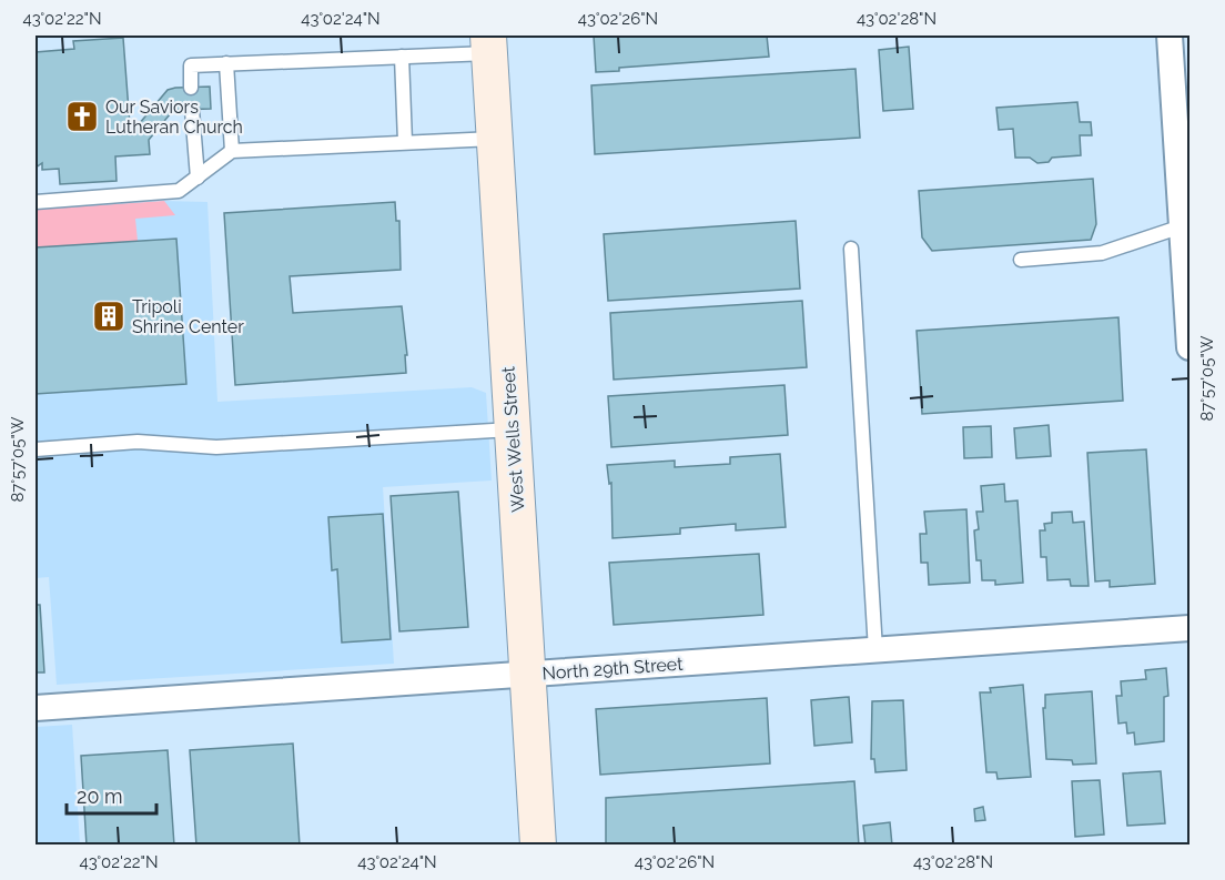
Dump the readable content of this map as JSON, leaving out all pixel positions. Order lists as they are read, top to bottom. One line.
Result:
{"streets":{"street":["West Wells Street","North 29th Street"]},"crossings":[["West Wells Street","North 29th Street"]],"places":{"church":["Our Saviors Lutheran Church"],"building":["Tripoli Shrine Center"]},"scale_bar":"20 m","coordinates":["43°02'22\"N","43°02'24\"N","43°02'26\"N","43°02'28\"N","87°57'05\"W"]}
